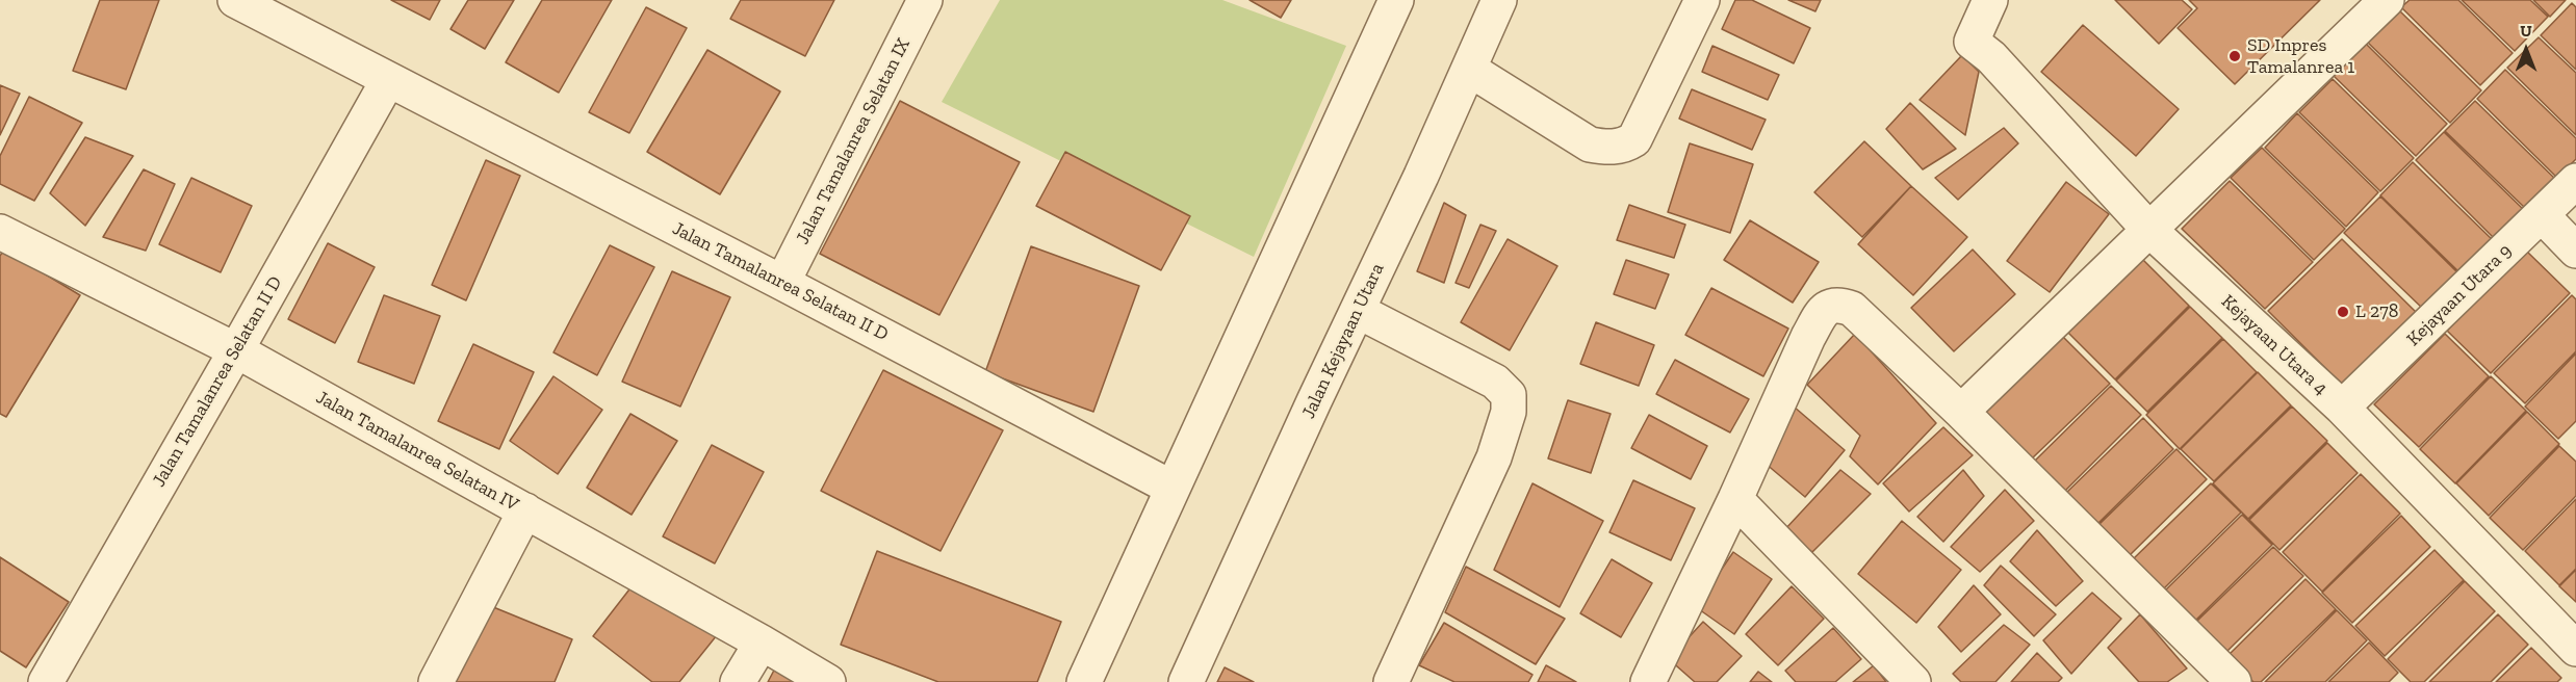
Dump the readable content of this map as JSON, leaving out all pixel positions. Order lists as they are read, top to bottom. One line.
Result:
{"streets":{"street":["Jalan Tamalanrea Selatan IX","Jalan Tamalanrea Selatan II D","Kejayaan Utara 9","Jalan Kejayaan Utara","Kejayaan Utara 4","Jalan Tamalanrea Selatan IV"]},"crossings":[["Jalan Tamalanrea Selatan IX","Jalan Tamalanrea Selatan II D"],["Jalan Tamalanrea Selatan II D","Jalan Tamalanrea Selatan IV"],["Kejayaan Utara 9","Kejayaan Utara 4"]],"places":["SD Inpres Tamalanrea 1","L 278"],"north":"top"}
